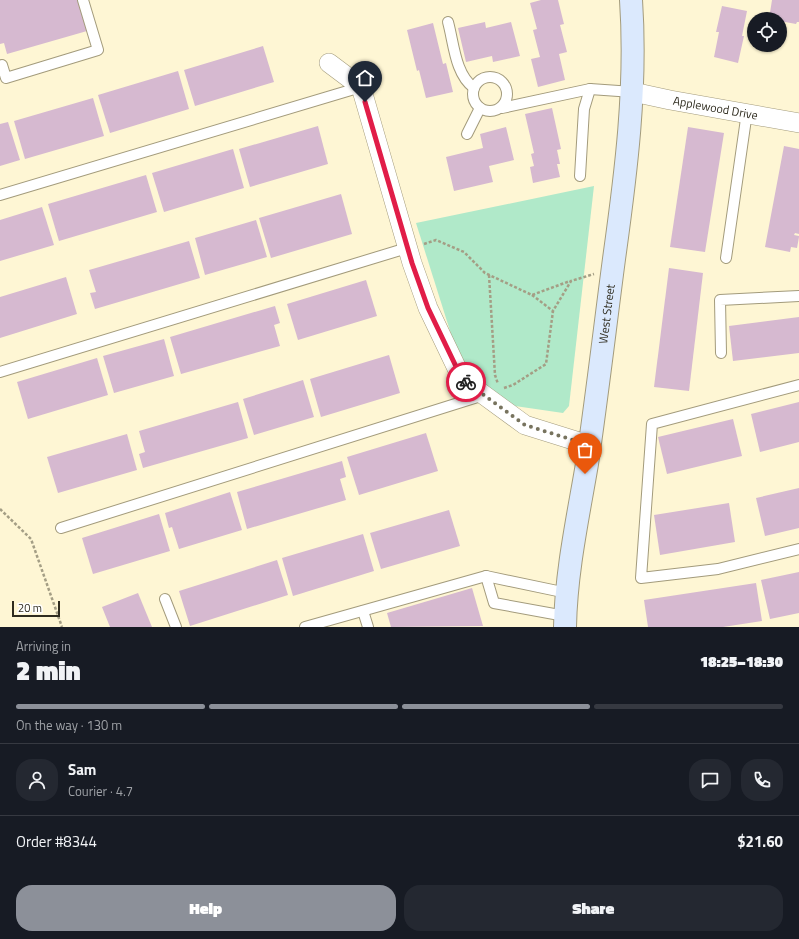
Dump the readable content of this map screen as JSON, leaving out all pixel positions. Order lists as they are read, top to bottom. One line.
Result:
{"streets":{"main road":["West Street"],"street":["Applewood Drive"]},"crossings":[["Applewood Drive","West Street"]],"scale_bar":"20 m","page":{"scale":"20 m","heading":["2 min","Arriving in","18:25–18:30"],"panel":["Sam","Courier · 4.7","Order #8344","$21.60"],"bar":"On the way · 130 m","buttons":["Help","Share"]}}
